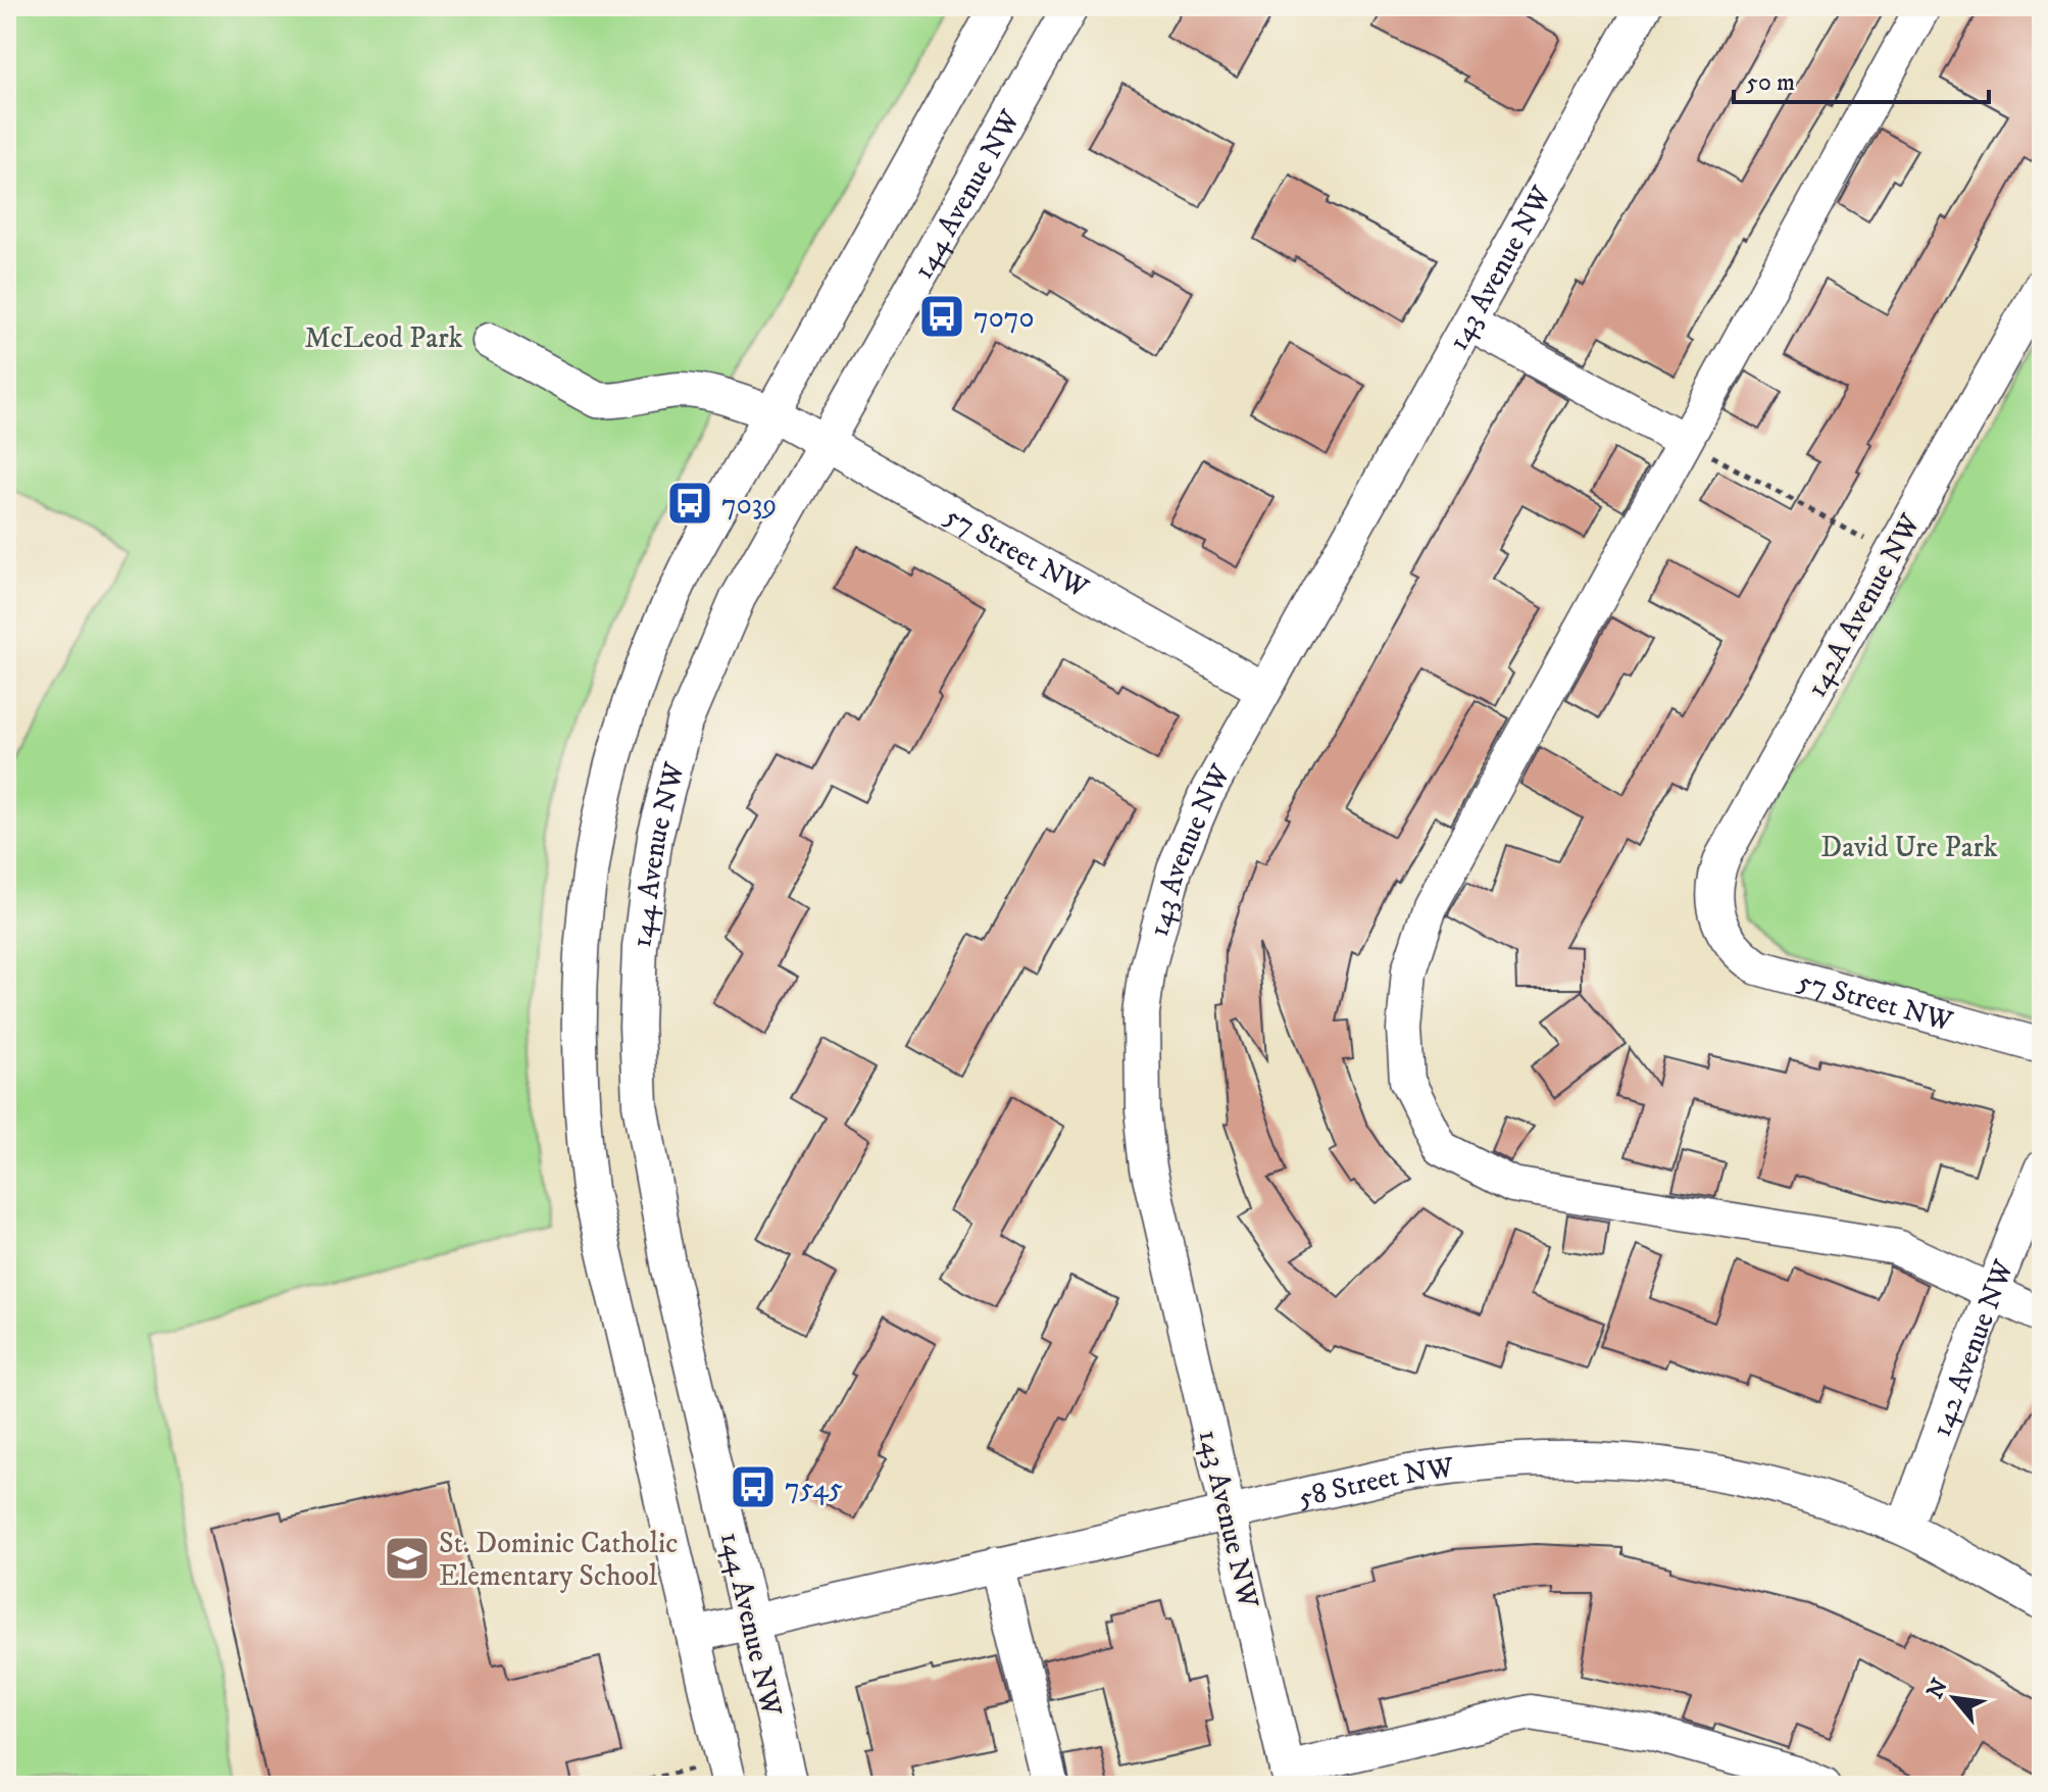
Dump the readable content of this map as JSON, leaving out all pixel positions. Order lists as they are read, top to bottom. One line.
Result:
{"streets":{"street":["144 Avenue NW","143 Avenue NW","57 Street NW","142A Avenue NW","142 Avenue NW","58 Street NW"]},"crossings":[["144 Avenue NW","57 Street NW"],["144 Avenue NW","58 Street NW"],["143 Avenue NW","57 Street NW"],["143 Avenue NW","58 Street NW"],["57 Street NW","142A Avenue NW"],["142 Avenue NW","58 Street NW"]],"parks":["McLeod Park","David Ure Park"],"places":{"bus stop":["7070","7039","7545"],"school or university":["St. Dominic Catholic Elementary School"]},"scale_bar":"50 m","north":"top left"}
